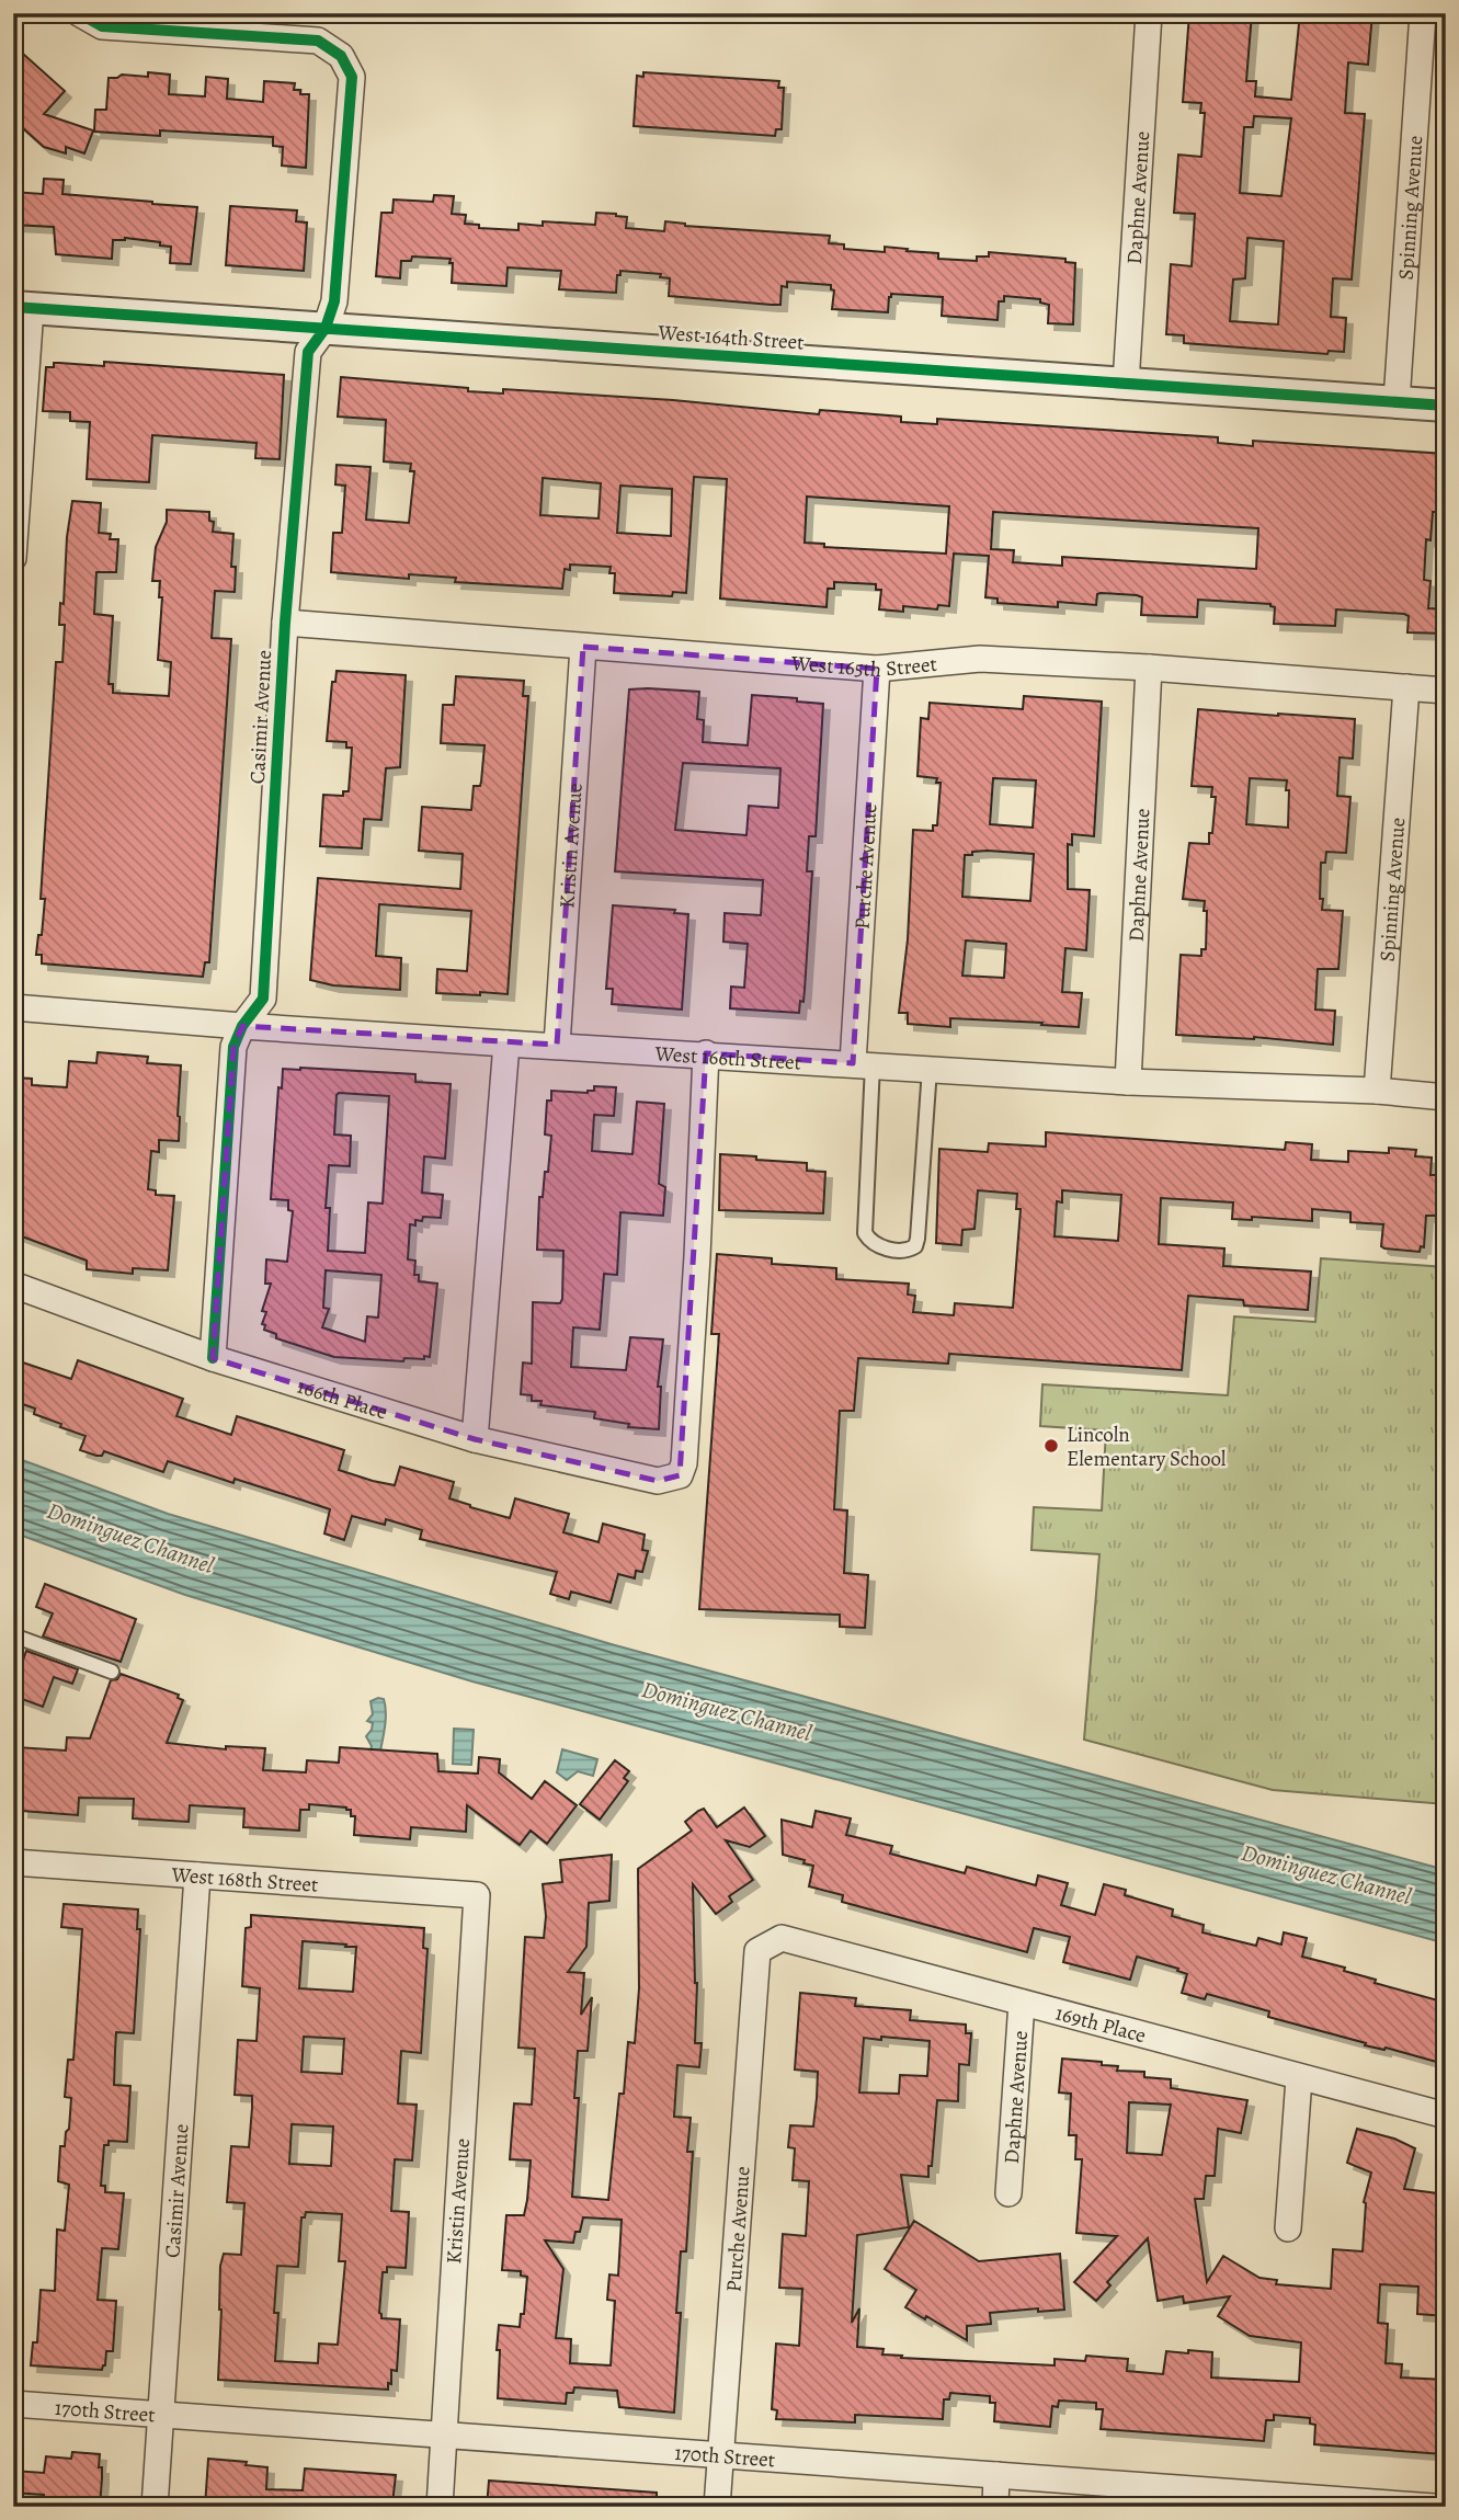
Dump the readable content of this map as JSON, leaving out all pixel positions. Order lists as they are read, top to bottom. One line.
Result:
{"streets":{"street":["Daphne Avenue","Spinning Avenue","West 164th Street","West 165th Street","Casimir Avenue","Kristin Avenue","Purche Avenue","West 166th Street","166th Place","West 168th Street","169th Place","170th Street"]},"crossings":[["Daphne Avenue","West 164th Street"],["Daphne Avenue","West 165th Street"],["Daphne Avenue","West 166th Street"],["Daphne Avenue","169th Place"],["Spinning Avenue","West 164th Street"],["Spinning Avenue","West 165th Street"],["Spinning Avenue","West 166th Street"],["West 164th Street","Casimir Avenue"],["West 165th Street","Casimir Avenue"],["West 165th Street","Kristin Avenue"],["West 165th Street","Purche Avenue"],["Casimir Avenue","West 166th Street"],["Casimir Avenue","166th Place"],["Casimir Avenue","West 168th Street"],["Casimir Avenue","170th Street"],["Kristin Avenue","West 166th Street"],["Kristin Avenue","West 168th Street"],["Kristin Avenue","170th Street"],["Purche Avenue","West 166th Street"],["Purche Avenue","169th Place"],["Purche Avenue","170th Street"],["West 166th Street","166th Place"]],"water":["Dominguez Channel"],"places":["Lincoln Elementary School"]}
